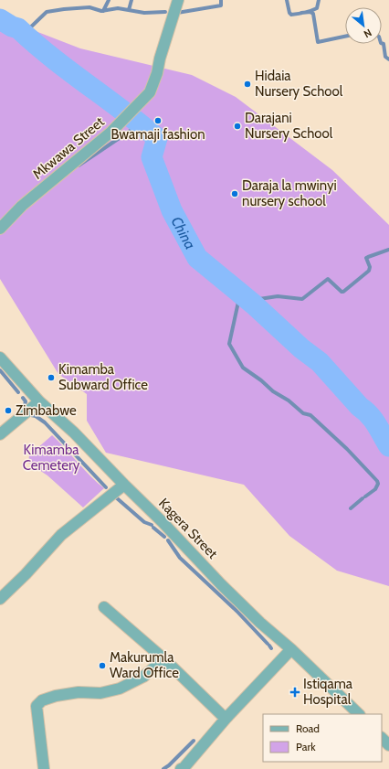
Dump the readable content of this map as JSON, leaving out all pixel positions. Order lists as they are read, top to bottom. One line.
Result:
{"streets":{"street":["Mkwawa Street","Kagera Street"]},"water":["China"],"parks":["Kimamba Cemetery"],"places":{"other":["Hidaia Nursery School","Bwamaji fashion","Darajani Nursery School","Daraja la mwinyi nursery school","Kimamba Subward Office","Zimbabwe","Makurumla Ward Office"],"health":["Istiqama Hospital"]},"legend":["Road","Park"],"north":"bottom right"}
